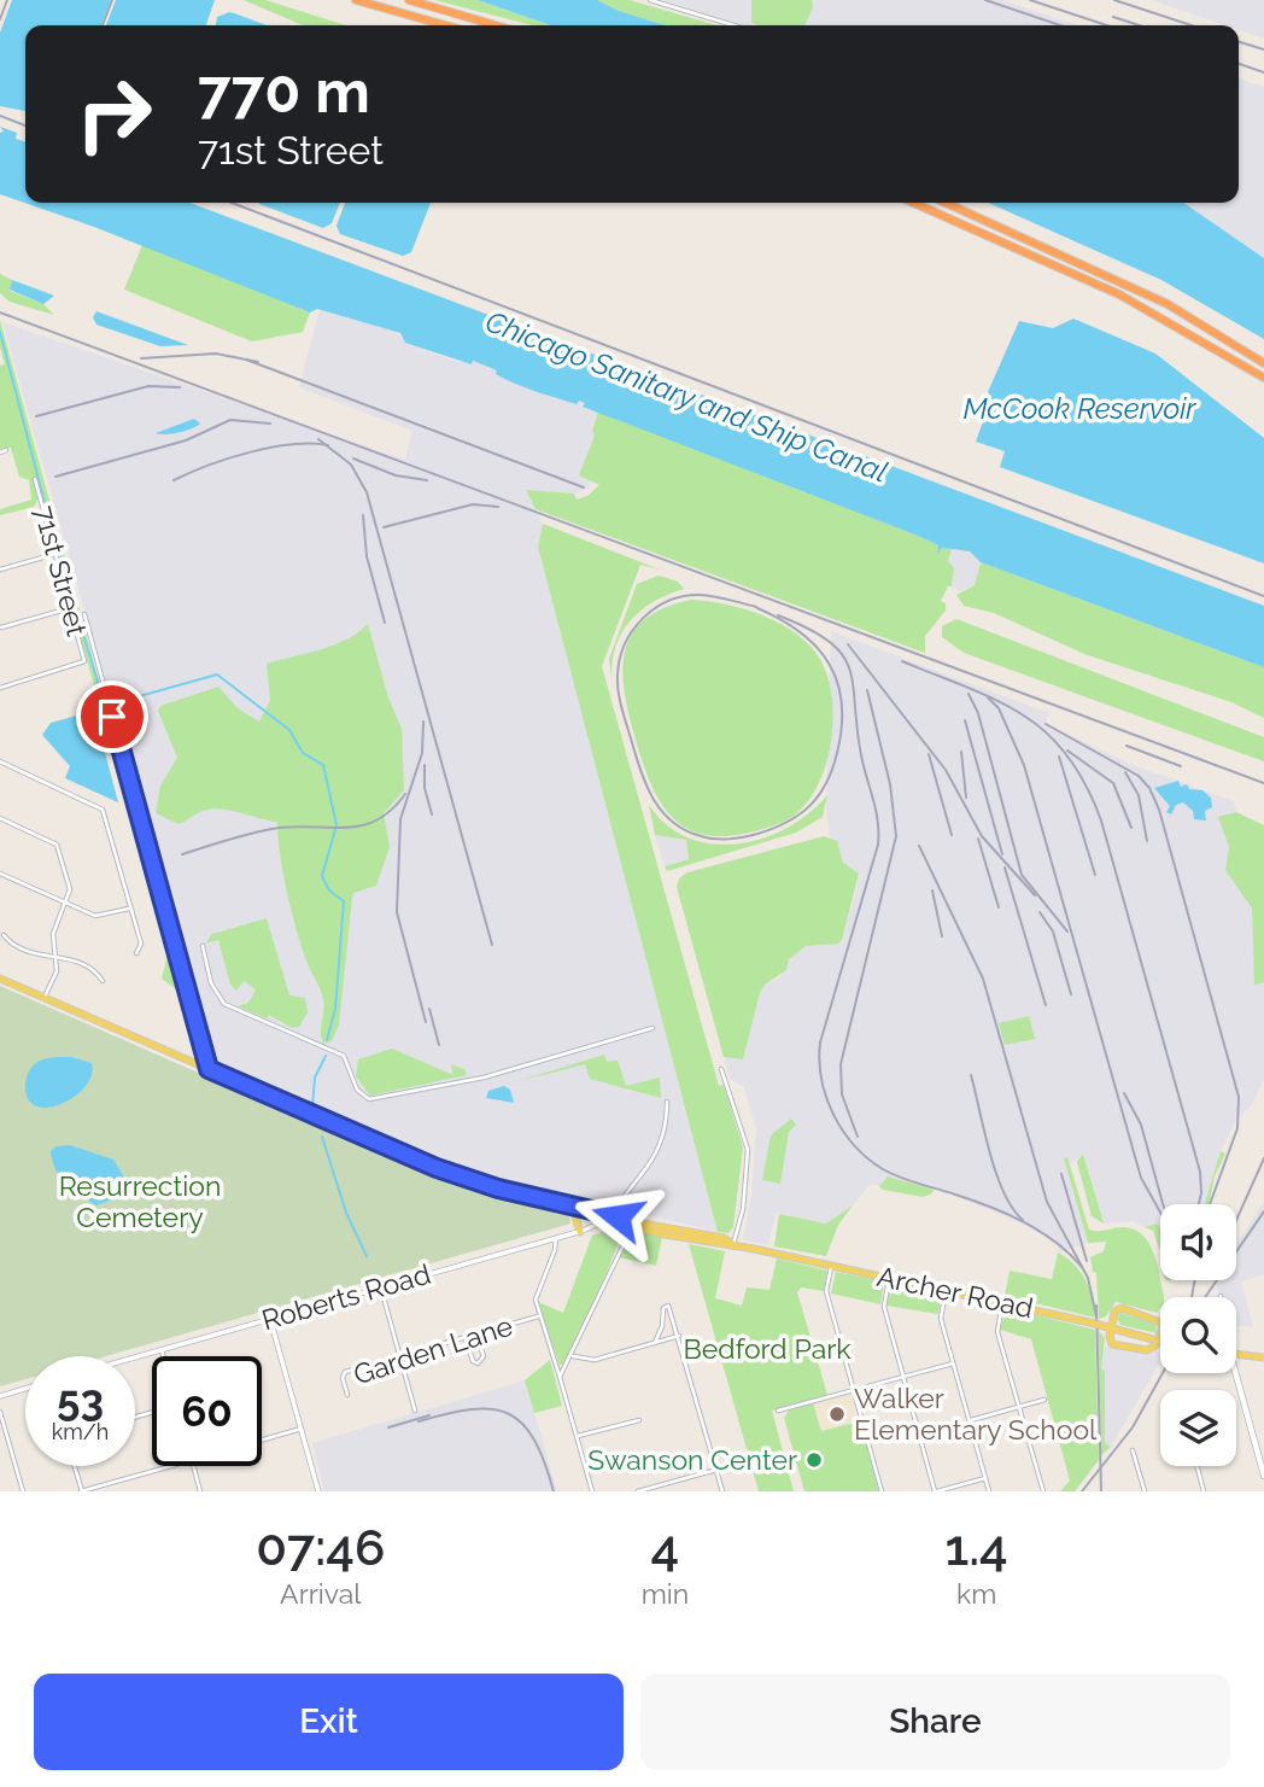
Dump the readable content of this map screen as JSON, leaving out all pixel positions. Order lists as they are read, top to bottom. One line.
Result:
{"streets":{"main road":["Archer Road"],"street":["71st Street","Roberts Road","Garden Lane"]},"crossings":[["71st Street","Archer Road"],["Archer Road","Roberts Road"],["Roberts Road","Garden Lane"]],"water":["Chicago Sanitary and Ship Canal","McCook Reservoir"],"parks":["Resurrection Cemetery","Bedford Park"],"places":["Walker Elementary School","Swanson Center"],"page":{"turn":["770 m","71st Street"],"speed":"53 km/h","limit":"60","eta":["07:46","Arrival","4","min","1.4","km"],"buttons":["Exit","Share"]}}
